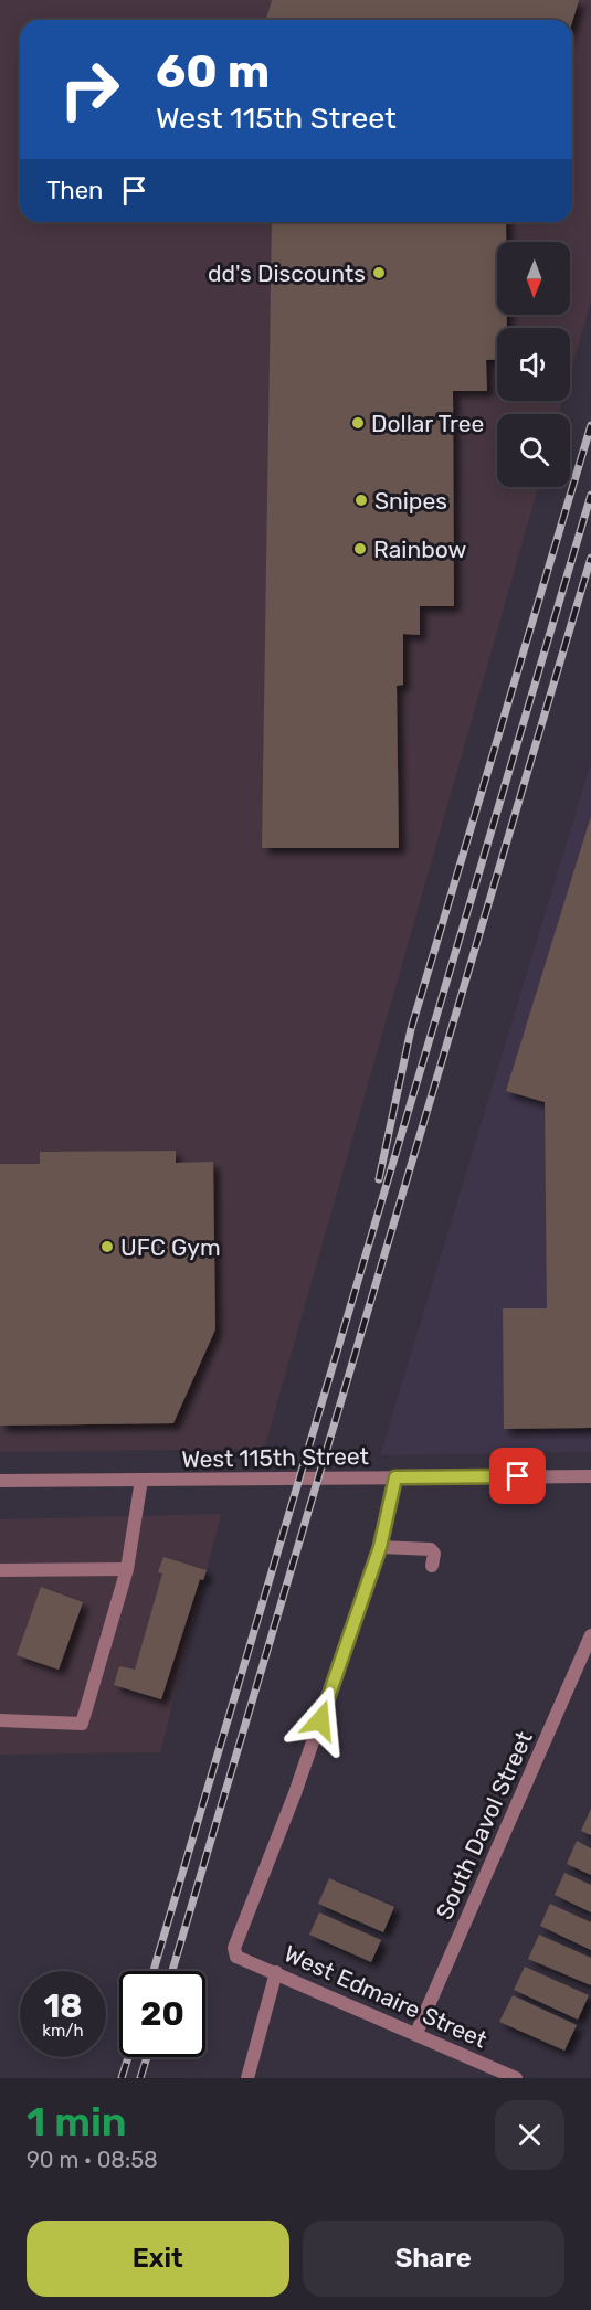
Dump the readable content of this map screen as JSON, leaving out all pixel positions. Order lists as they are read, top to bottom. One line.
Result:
{"streets":{"street":["West 115th Street","South Davol Street","West Edmaire Street"]},"crossings":[["South Davol Street","West Edmaire Street"]],"places":["dd's Discounts","Dollar Tree","Snipes","Rainbow","UFC Gym"],"north":"bottom","page":{"turn":["60 m","West 115th Street"],"then":"Then","speed":"18 km/h","limit":"20","heading":["1 min","90 m · 08:58"],"buttons":["Exit","Share"]}}
